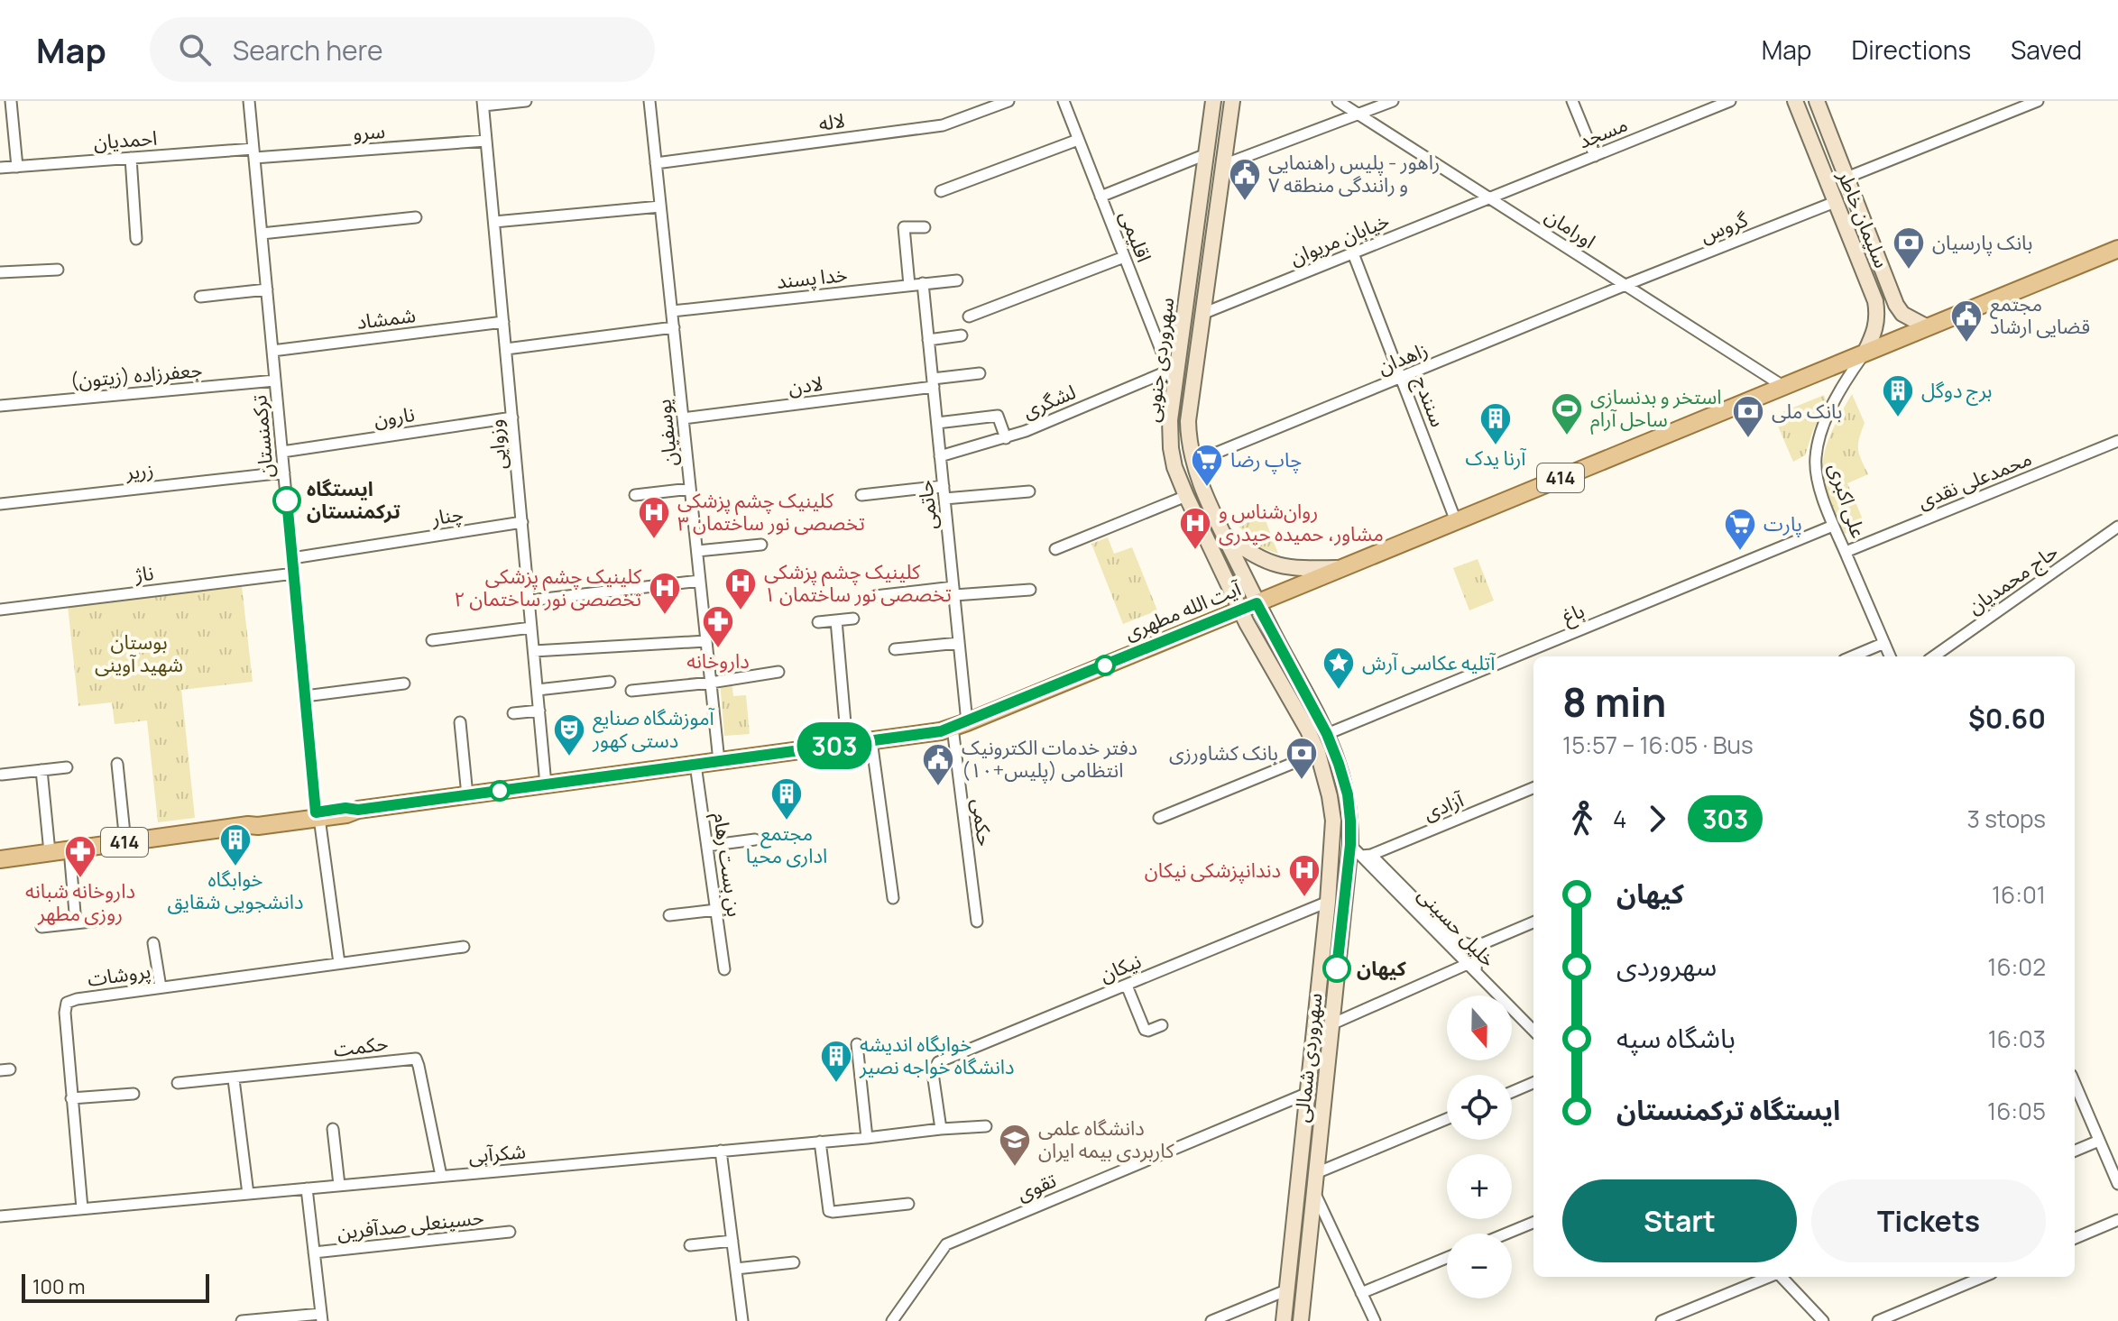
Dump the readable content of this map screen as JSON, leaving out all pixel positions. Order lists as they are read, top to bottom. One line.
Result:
{"streets":{"main road":["سلیمان خاطر","سهروردی جنوبی","414","آیت الله مطهری","سهروردی شمالی"],"street":["لاله","سرو","مسجد","احمدیان","گروس","اورامان","اقلیمی","خیابان مریوان","خدا پسند","شمشاد","زاهدان","جعفرزاده (زیتون)","لادن","لشگری","سنندج","نارون","یوسفیان","ترکمنستان","وزوایی","زریر","محمدعلی نقدی","علی‌ اکبری","حاتمی","چنار","ناژ","حاج محمدیان","باغ","آزادی","حکمی","بن بست رهام","خلیل حسینی","نیکان","پروشات","حکمت","شکرآبی","تقوی","حسینعلی صدآفرین"]},"crossings":[["لاله","یوسفیان"],["سرو","احمدیان"],["سرو","ترکمنستان"],["سرو","وزوایی"],["مسجد","اورامان"],["مسجد","خیابان مریوان"],["احمدیان","ترکمنستان"],["سلیمان خاطر","گروس"],["سلیمان خاطر","414"],["سلیمان خاطر","علی‌ اکبری"],["سلیمان خاطر","آیت الله مطهری"],["گروس","اورامان"],["گروس","زاهدان"],["اورامان","خیابان مریوان"],["اورامان","زاهدان"],["اورامان","آیت الله مطهری"],["اقلیمی","سهروردی جنوبی"],["اقلیمی","لشگری"],["خیابان مریوان","سهروردی جنوبی"],["خیابان مریوان","سنندج"],["خدا پسند","یوسفیان"],["خدا پسند","حاتمی"],["شمشاد","ترکمنستان"],["شمشاد","وزوایی"],["زاهدان","سهروردی جنوبی"],["زاهدان","سنندج"],["سهروردی جنوبی","لشگری"],["سهروردی جنوبی","آیت الله مطهری"],["سهروردی جنوبی","سهروردی شمالی"],["جعفرزاده (زیتون)","ترکمنستان"],["لادن","یوسفیان"],["لادن","حاتمی"],["لشگری","حاتمی"],["سنندج","آیت الله مطهری"],["نارون","ترکمنستان"],["نارون","وزوایی"],["یوسفیان","آیت الله مطهری"],["ترکمنستان","زریر"],["ترکمنستان","چنار"],["ترکمنستان","ناژ"],["ترکمنستان","آیت الله مطهری"],["وزوایی","چنار"],["وزوایی","آیت الله مطهری"],["414","علی‌ اکبری"],["414","آیت الله مطهری"],["محمدعلی نقدی","علی‌ اکبری"],["علی‌ اکبری","آیت الله مطهری"],["علی‌ اکبری","باغ"],["حاتمی","آیت الله مطهری"],["حاتمی","حکمی"],["آیت الله مطهری","حکمی"],["آیت الله مطهری","بن بست رهام"],["آیت الله مطهری","سهروردی شمالی"],["باغ","سهروردی شمالی"],["آزادی","خلیل حسینی"],["خلیل حسینی","سهروردی شمالی"],["نیکان","سهروردی شمالی"],["نیکان","شکرآبی"],["پروشات","شکرآبی"],["حکمت","شکرآبی"],["سهروردی شمالی","تقوی"]],"parks":["بوستان شهید آوینی"],"places":{"public building":["راهور - پلیس راهنمایی و رانندگی منطقه ۷","مجتمع قضایی ارشاد","دفتر خدمات الکترونیک انتظامی (پلیس+۱۰)"],"bank":["بانک پارسیان","بانک ملی","بانک کشاورزی"],"building":["برج دوگل","آرنا یدک","مجتمع اداری محیا","خوابگاه دانشجویی شقایق","خوابگاه اندیشه دانشگاه خواجه نصیر"],"sports":["استخر و بدنسازی ساحل آرام"],"supermarket":["چاپ رضا","پارت"],"other":["ایستگاه ترکمنستان","کیهان"],"hospital":["کلینیک چشم پزشکی تخصصی نور ساختمان ۳","روان‌شناس و مشاور، حمیده حیدری","کلینیک چشم پزشکی تخصصی نور ساختمان ۱","کلینیک چشم پزشکی تخصصی نور ساختمان ۲","دندانپزشکی نیکان"],"pharmacy":["داروخانه","داروخانه شبانه روزی مطهر"],"place":["آتلیه عکاسی آرش"],"theatre":["آموزشگاه صنایع دستی کهور"],"school or university":["دانشگاه علمی کاربردی بیمه ایران"]},"lines":["bus line 303"],"scale_bar":"100 m","north":"bottom","page":{"header":"Map","search":"Search here","nav":["Map","Directions","Saved"],"on_map":"303","heading":["8 min","15:57 – 16:05 · Bus","$0.60"],"legs":["4","303","3 stops"],"list":[{"name":"کیهان","value":"16:01"},{"name":"سهروردی","value":"16:02"},{"name":"باشگاه سپه","value":"16:03"},{"name":"ایستگاه ترکمنستان","value":"16:05"}],"map_buttons":["+","−"],"buttons":["Start","Tickets"],"scale":"100 m"}}
